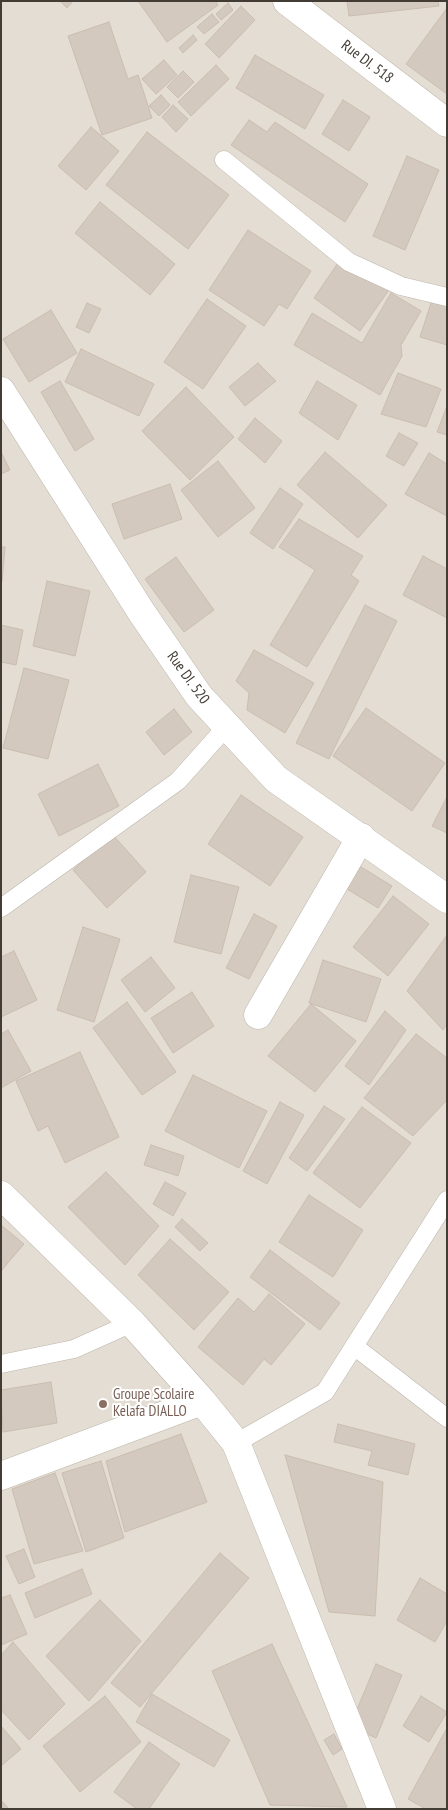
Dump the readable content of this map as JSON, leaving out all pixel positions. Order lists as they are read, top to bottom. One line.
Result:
{"streets":{"street":["Rue DI. 518","Rue DI. 520"]},"places":["Groupe Scolaire Kelafa DIALLO"]}
